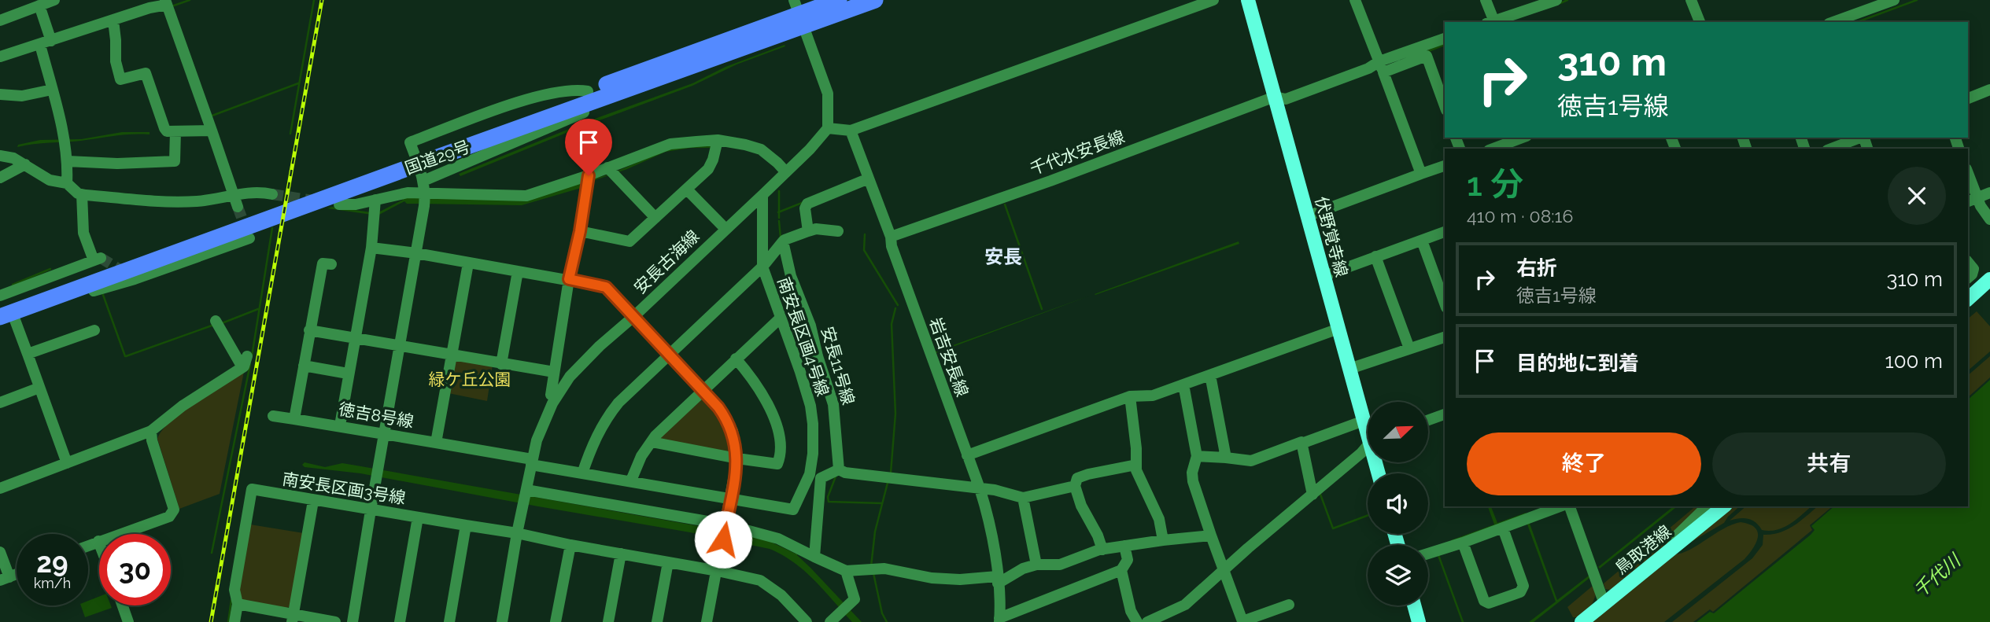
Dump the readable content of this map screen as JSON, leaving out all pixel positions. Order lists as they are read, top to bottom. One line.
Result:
{"streets":{"highway":["国道29号"],"main road":["伏野覚寺線","鳥取港線"],"street":["千代水安長線","安長古海線","南安長区画4号線","岩吉安長線","安長11号線","徳吉8号線","南安長区画3号線"]},"crossings":[["千代水安長線","伏野覚寺線"],["千代水安長線","岩吉安長線"],["安長古海線","徳吉8号線"],["安長古海線","南安長区画3号線"],["南安長区画4号線","徳吉8号線"]],"districts":["安長"],"water":["千代川"],"parks":["緑ケ丘公園"],"north":"top right","page":{"turn":["310 m","徳吉1号線"],"heading":["1 分","410 m · 08:16"],"list":[{"name":"右折","note":"徳吉1号線","value":"310 m"},{"name":"目的地に到着","value":"100 m"}],"buttons":["終了","共有"],"speed":"29 km/h","limit":"30"}}
